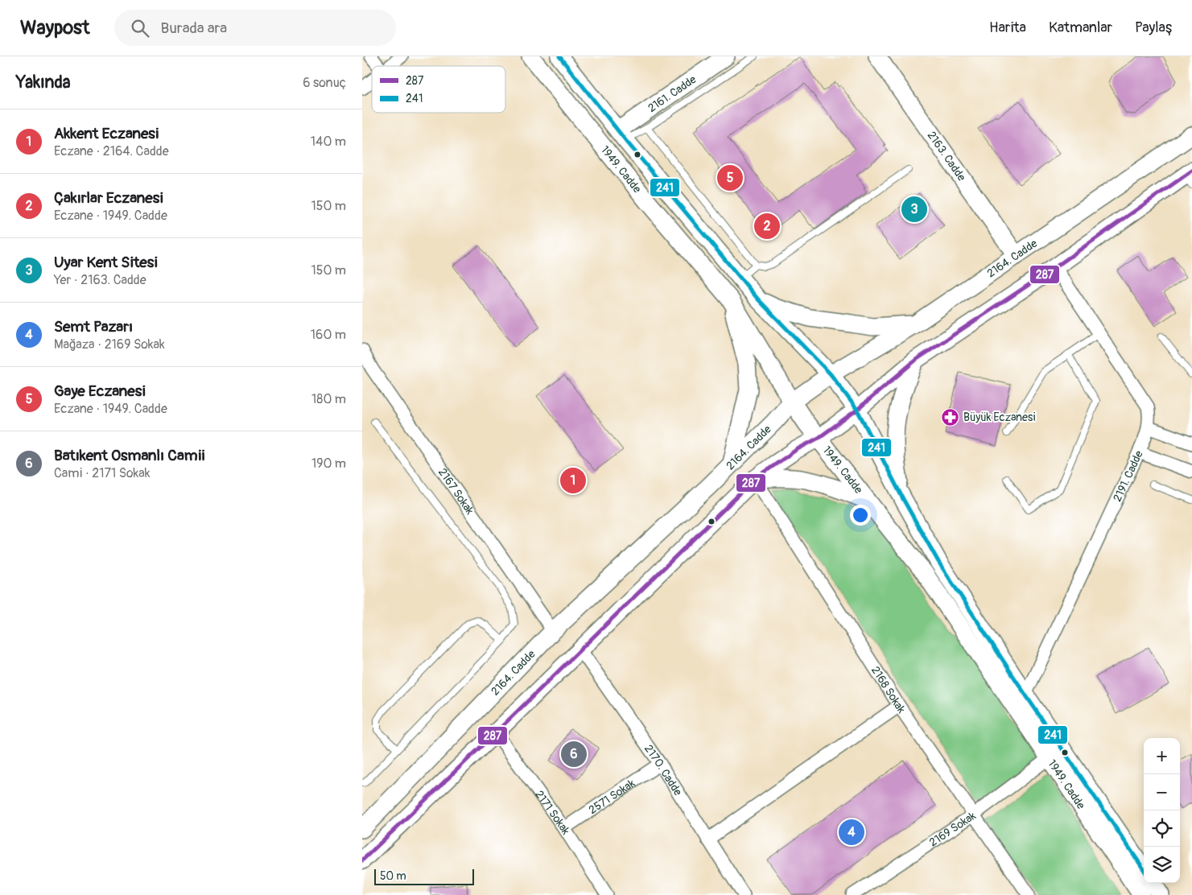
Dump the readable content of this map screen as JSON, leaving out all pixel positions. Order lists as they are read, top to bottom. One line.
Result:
{"streets":{"street":["2161. Cadde","2163. Cadde","1949. Cadde","2164. Cadde","2191. Cadde","2167 Sokak","2168 Sokak","2170. Cadde","2571 Sokak","2171 Sokak","2169 Sokak"]},"crossings":[["2161. Cadde","1949. Cadde"],["2163. Cadde","2164. Cadde"],["1949. Cadde","2164. Cadde"],["1949. Cadde","2191. Cadde"],["1949. Cadde","2169 Sokak"],["2164. Cadde","2167 Sokak"],["2168 Sokak","2169 Sokak"],["2170. Cadde","2571 Sokak"],["2571 Sokak","2171 Sokak"]],"places":{"pharmacy":["Büyük Eczanesi"]},"lines":["transit line 241","transit line 287"],"legend":["287","241"],"scale_bar":"50 m","page":{"header":"Waypost","search":"Burada ara","nav":["Harita","Katmanlar","Paylaş"],"heading":["Yakında","6 sonuç"],"list":[{"mark":"1","name":"Akkent Eczanesi","note":"Eczane · 2164. Cadde","value":"140 m"},{"mark":"2","name":"Çakırlar Eczanesi","note":"Eczane · 1949. Cadde","value":"150 m"},{"mark":"3","name":"Uyar Kent Sitesi","note":"Yer · 2163. Cadde","value":"150 m"},{"mark":"4","name":"Semt Pazarı","note":"Mağaza · 2169 Sokak","value":"160 m"},{"mark":"5","name":"Gaye Eczanesi","note":"Eczane · 1949. Cadde","value":"180 m"},{"mark":"6","name":"Batıkent Osmanlı Camii","note":"Cami · 2171 Sokak","value":"190 m"}],"pins":["5","3","2","1","6","4"],"map_buttons":["+","−"],"scale":"50 m"}}
